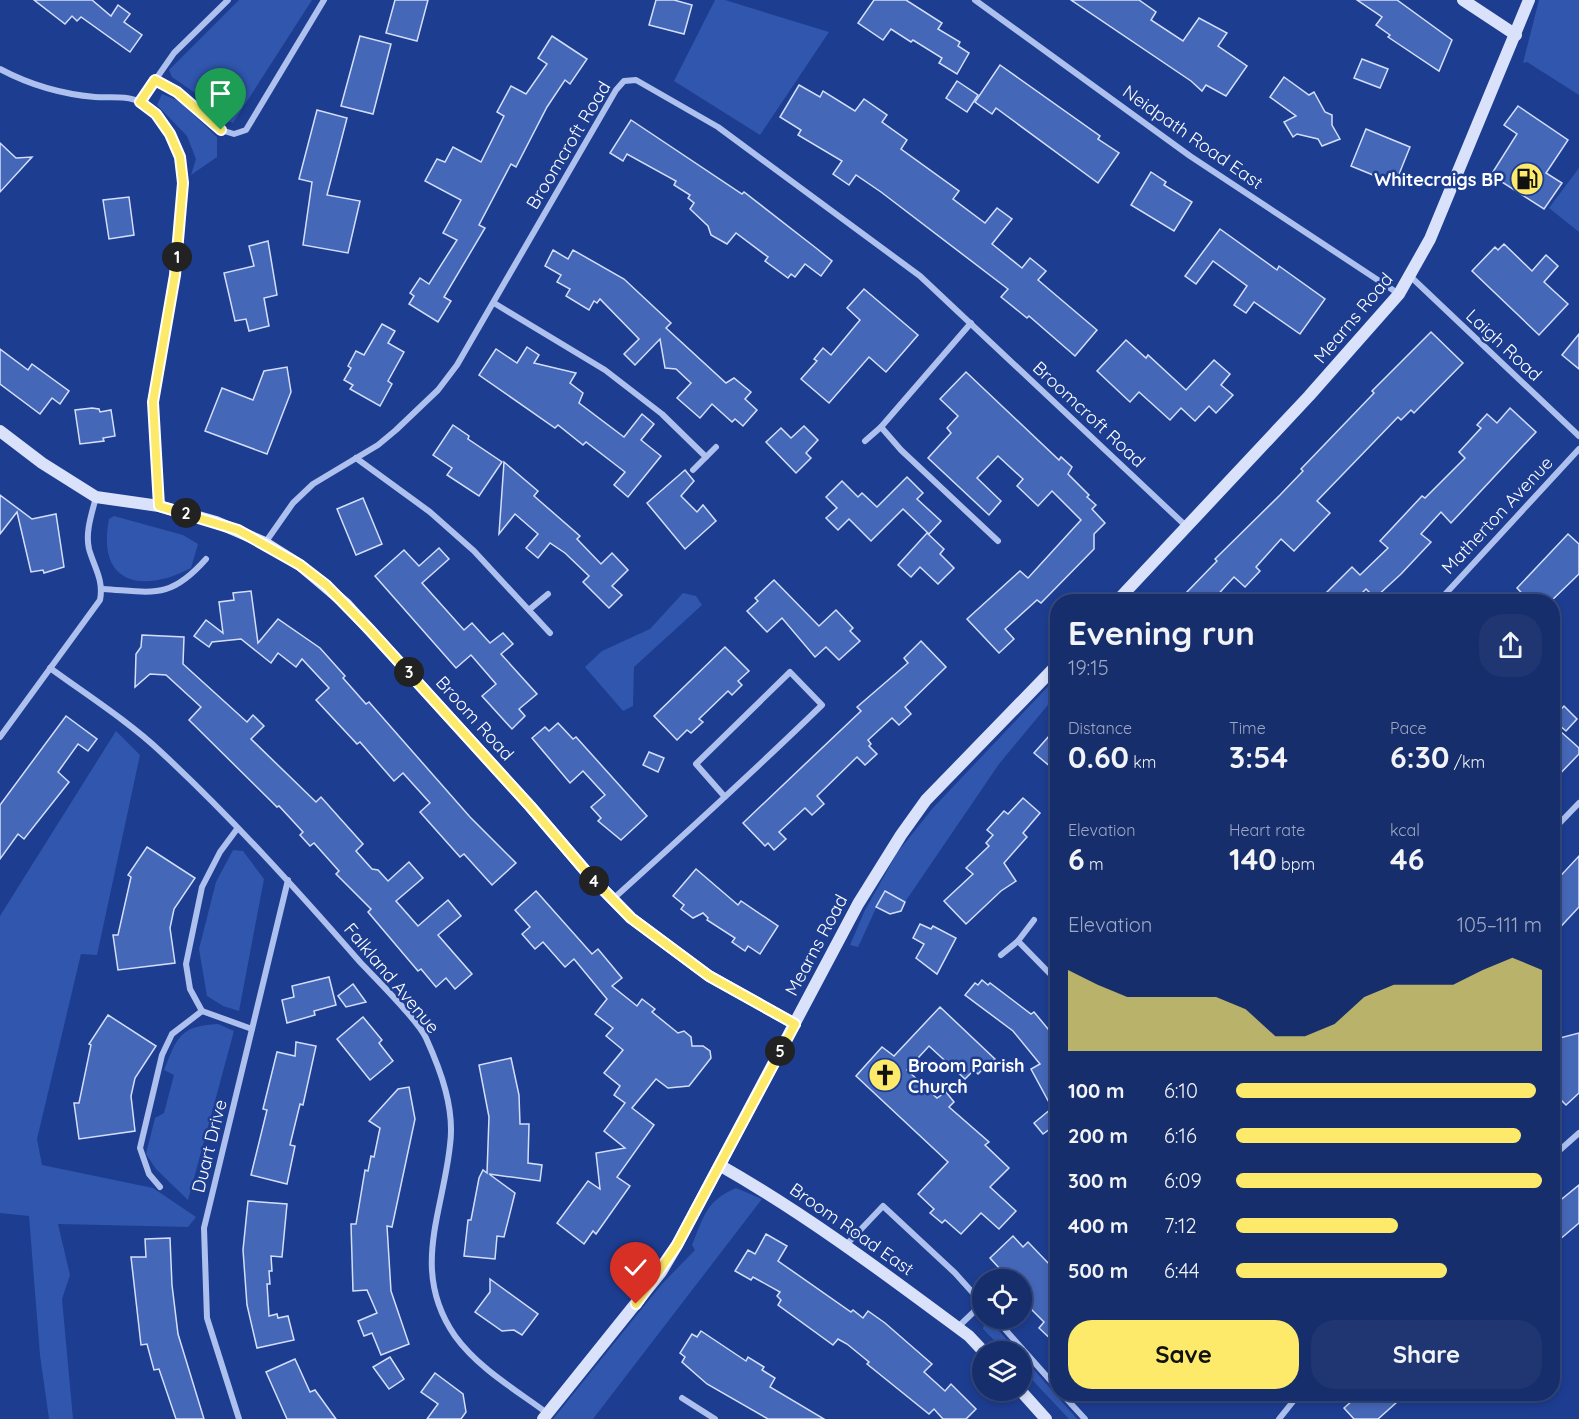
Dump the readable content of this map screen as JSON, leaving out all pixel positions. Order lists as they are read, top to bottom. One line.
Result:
{"streets":{"street":["Neidpath Road East","Broomcroft Road","Mearns Road","Laigh Road","Matherton Avenue","Broom Road","Falkland Avenue","Duart Drive","Broom Road East"]},"crossings":[["Neidpath Road East","Mearns Road"],["Broomcroft Road","Mearns Road"],["Broomcroft Road","Broom Road"],["Mearns Road","Laigh Road"],["Mearns Road","Broom Road"],["Mearns Road","Falkland Avenue"],["Mearns Road","Broom Road East"],["Falkland Avenue","Duart Drive"]],"places":{"fuel station":["Whitecraigs BP"],"church":["Broom Parish Church"]},"page":{"pins":["1","2","3","4","5"],"heading":["Evening run","19:15"],"stats":[["Distance","0.60 km"],["Time","3:54"],["Pace","6:30 /km"],["Elevation","6 m"],["Heart rate","140 bpm"],["kcal","46"]],"chart":["Elevation","105–111 m"],"list":[{"name":"100 m","note":"6:10"},{"name":"200 m","note":"6:16"},{"name":"300 m","note":"6:09"},{"name":"400 m","note":"7:12"},{"name":"500 m","note":"6:44"}],"buttons":["Save","Share"]}}
